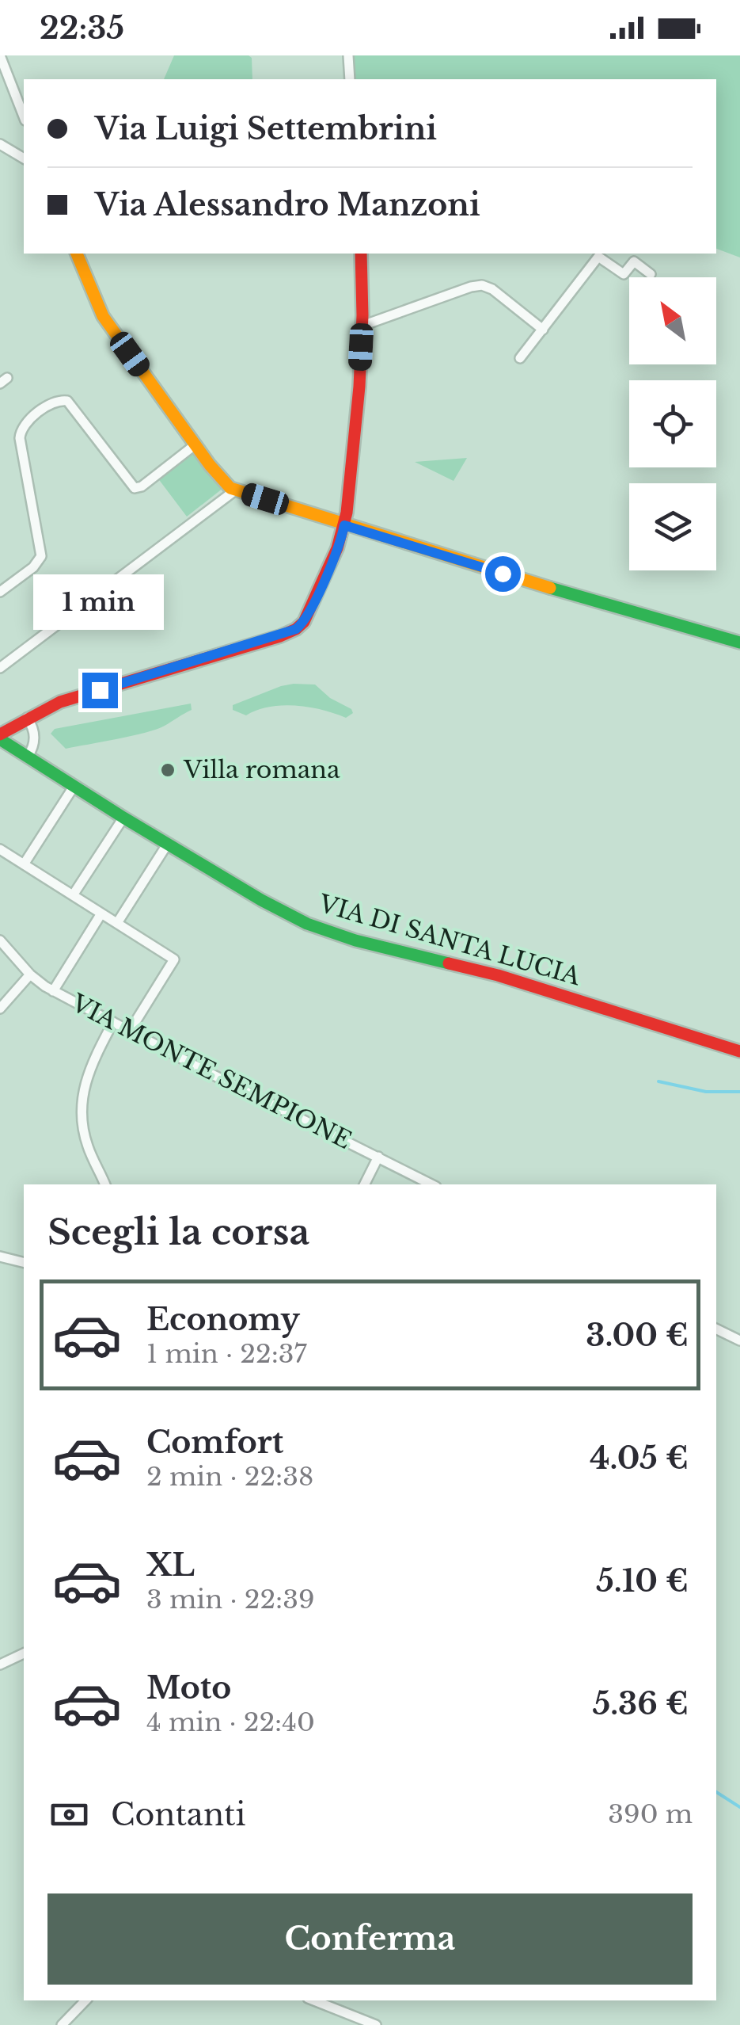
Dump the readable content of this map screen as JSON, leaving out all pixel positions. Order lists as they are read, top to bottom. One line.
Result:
{"streets":{"street":["VIA DI SANTA LUCIA","VIA MONTE SEMPIONE"]},"places":["Villa romana"],"north":"top left","page":{"status":"22:35","banner":["Via Luigi Settembrini","Via Alessandro Manzoni"],"bubble":"1 min","heading":"Scegli la corsa","list":[{"name":"Economy","note":"1 min · 22:37","value":"3.00 €"},{"name":"Comfort","note":"2 min · 22:38","value":"4.05 €"},{"name":"XL","note":"3 min · 22:39","value":"5.10 €"},{"name":"Moto","note":"4 min · 22:40","value":"5.36 €"}],"pay":["Contanti","390 m"],"buttons":"Conferma"}}
